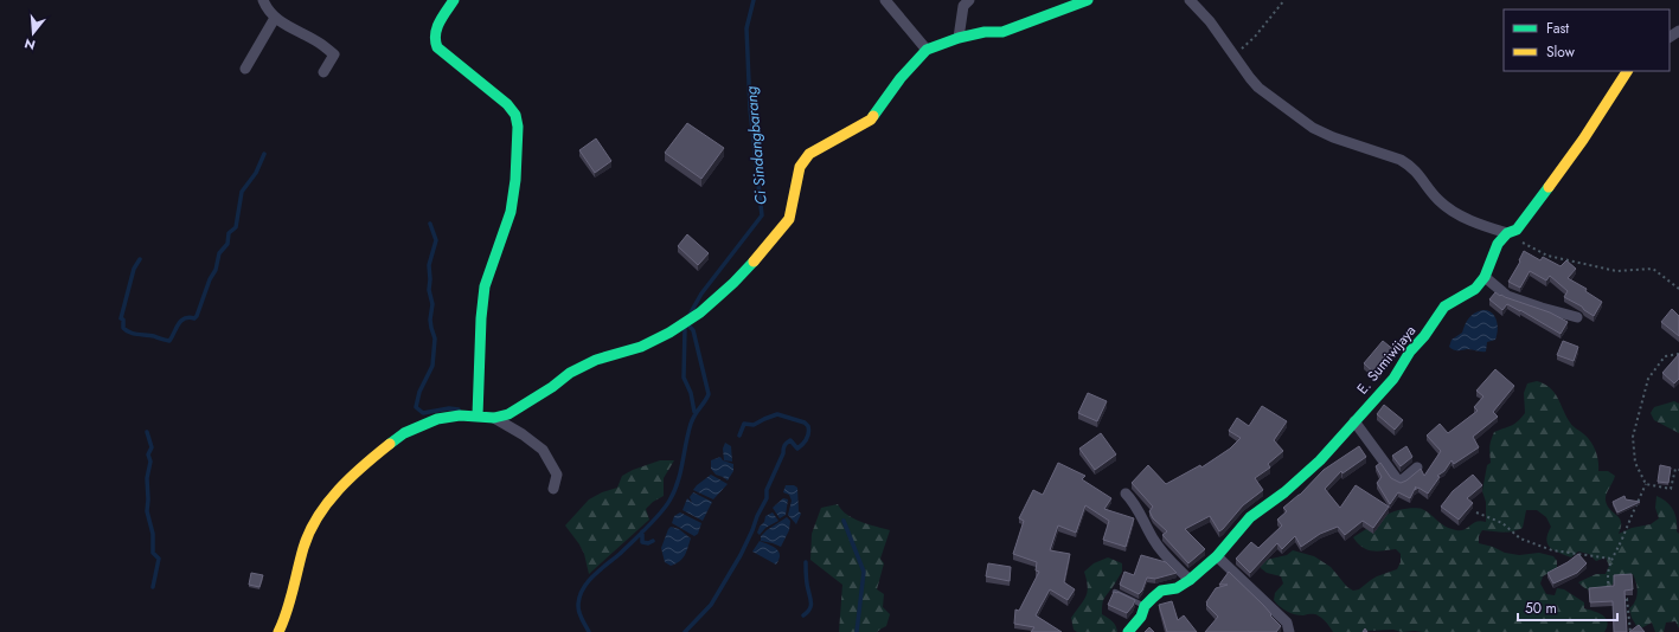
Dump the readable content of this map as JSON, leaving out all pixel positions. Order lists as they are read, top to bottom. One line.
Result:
{"streets":{"street":["E. Sumiwijaya"]},"water":["Ci Sindangbarang"],"legend":["Fast","Slow"],"scale_bar":"50 m","north":"bottom"}
